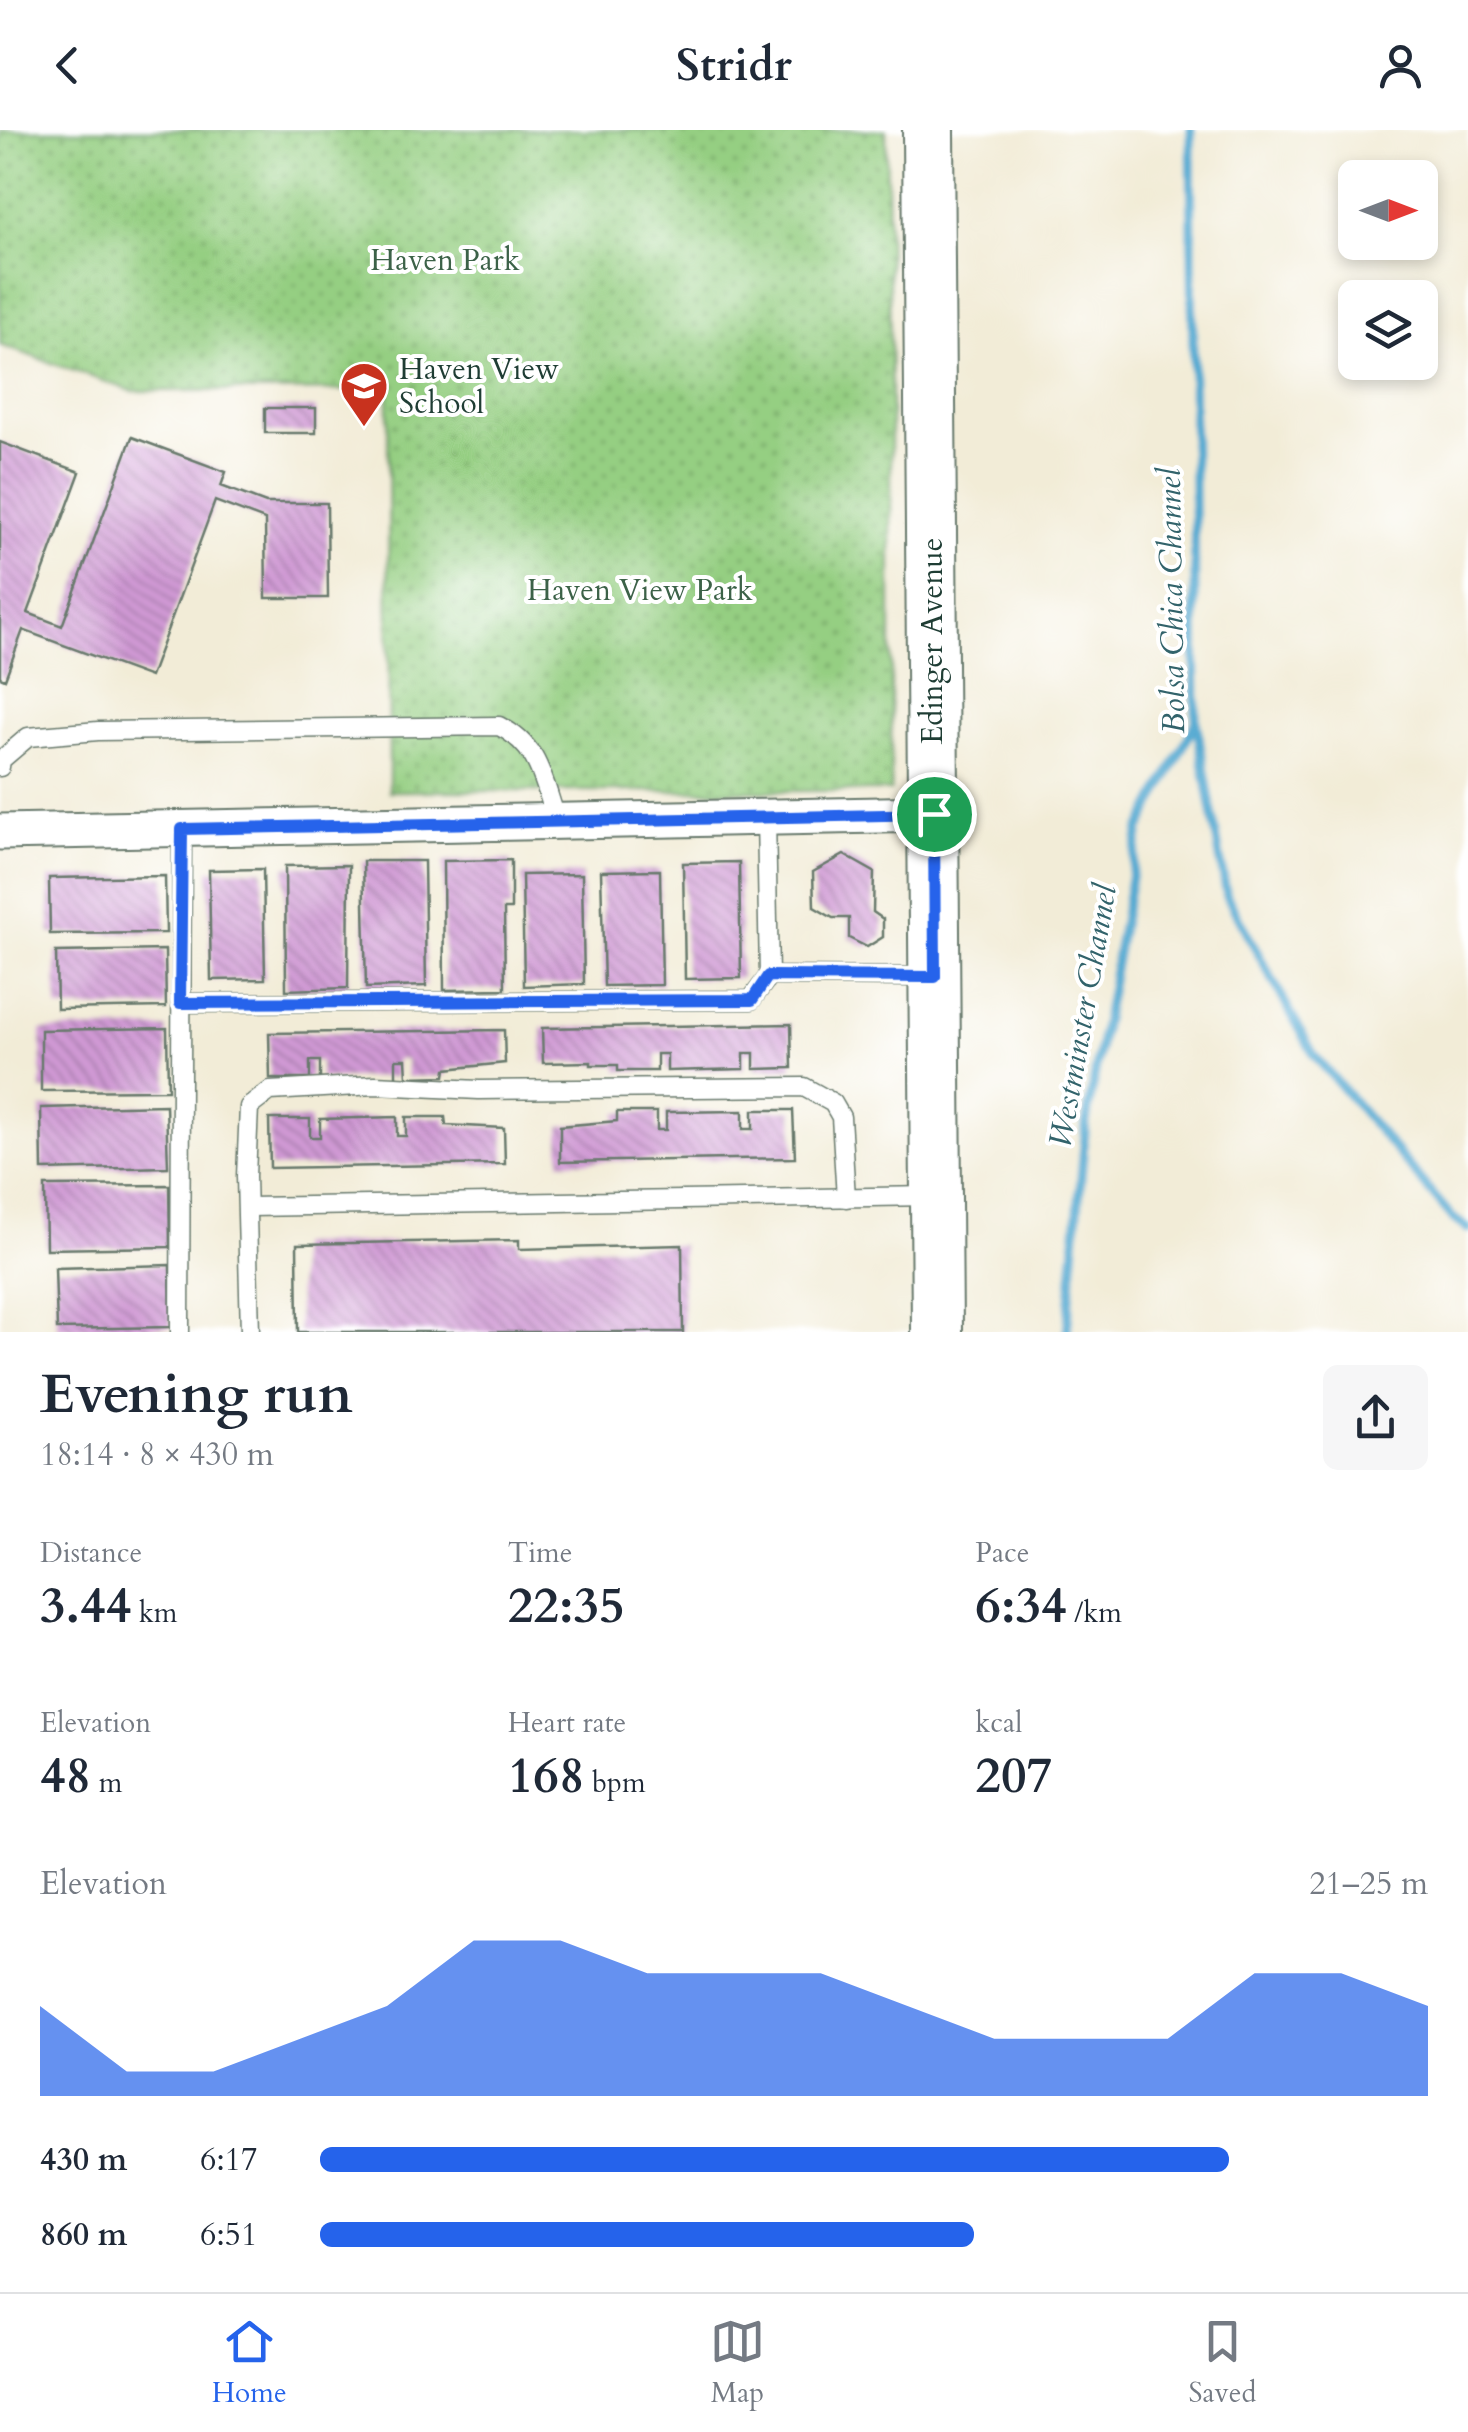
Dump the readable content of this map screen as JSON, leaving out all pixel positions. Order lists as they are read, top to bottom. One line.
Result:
{"streets":{"main road":["Edinger Avenue"]},"water":["Bolsa Chica Channel","Westminster Channel"],"parks":["Haven Park","Haven View Park"],"places":{"school or university":["Haven View School"]},"north":"right","page":{"header":"Stridr","heading":["Evening run","18:14 · 8 × 430 m"],"stats":[["Distance","3.44 km"],["Time","22:35"],["Pace","6:34 /km"],["Elevation","48 m"],["Heart rate","168 bpm"],["kcal","207"]],"chart":["Elevation","21–25 m"],"list":[{"name":"430 m","note":"6:17"},{"name":"860 m","note":"6:51"}],"tabs":["Home","Map","Saved"]}}
